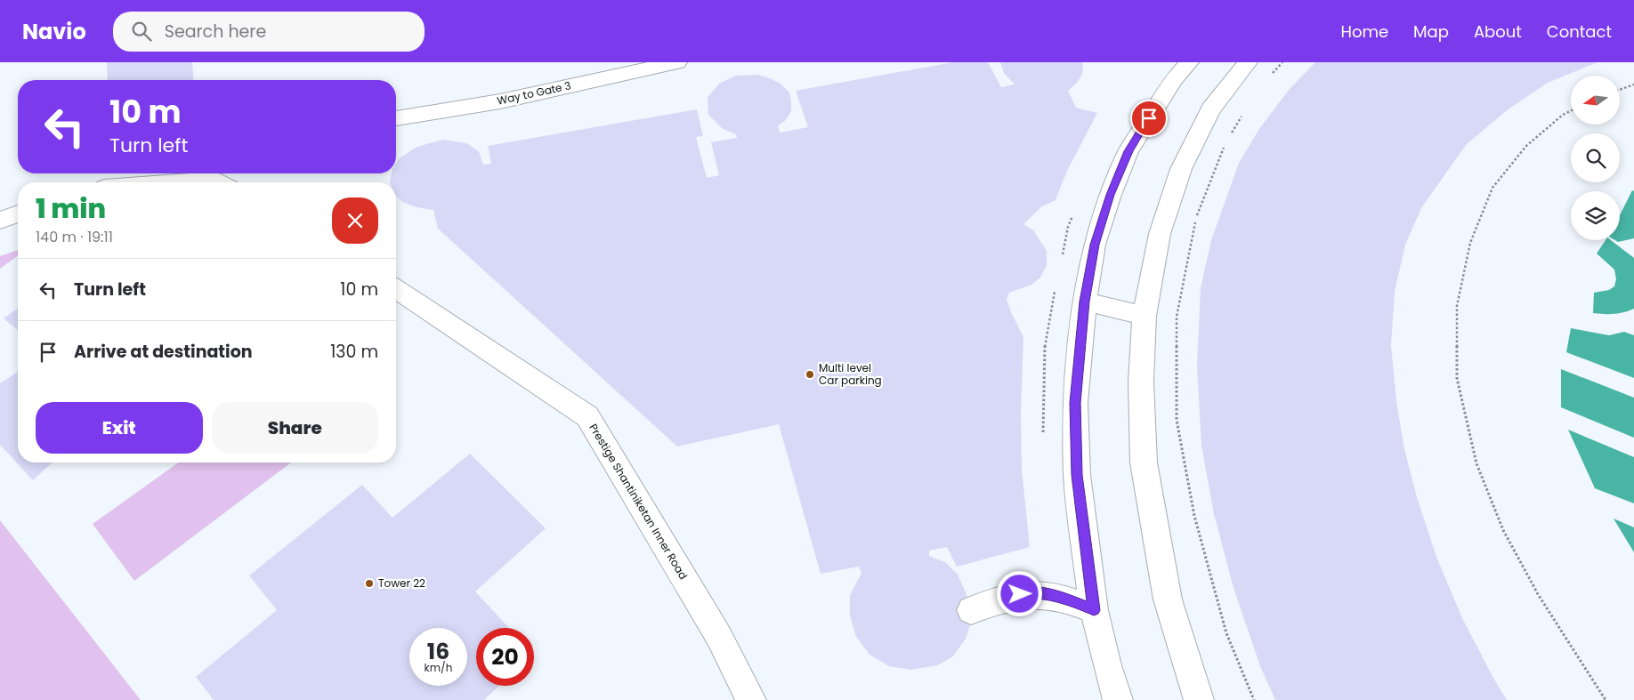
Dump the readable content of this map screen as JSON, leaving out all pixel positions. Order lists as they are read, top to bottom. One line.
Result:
{"streets":{"street":["Way to Gate 3","Prestige Shantiniketan Inner Road"]},"places":["Multi level Car parking","Tower 22"],"north":"left","page":{"header":"Navio","search":"Search here","nav":["Home","Map","About","Contact"],"turn":["10 m","Turn left"],"heading":["1 min","140 m · 19:11"],"list":[{"name":"Turn left","value":"10 m"},{"name":"Arrive at destination","value":"130 m"}],"buttons":["Exit","Share"],"speed":"16 km/h","limit":"20"}}
